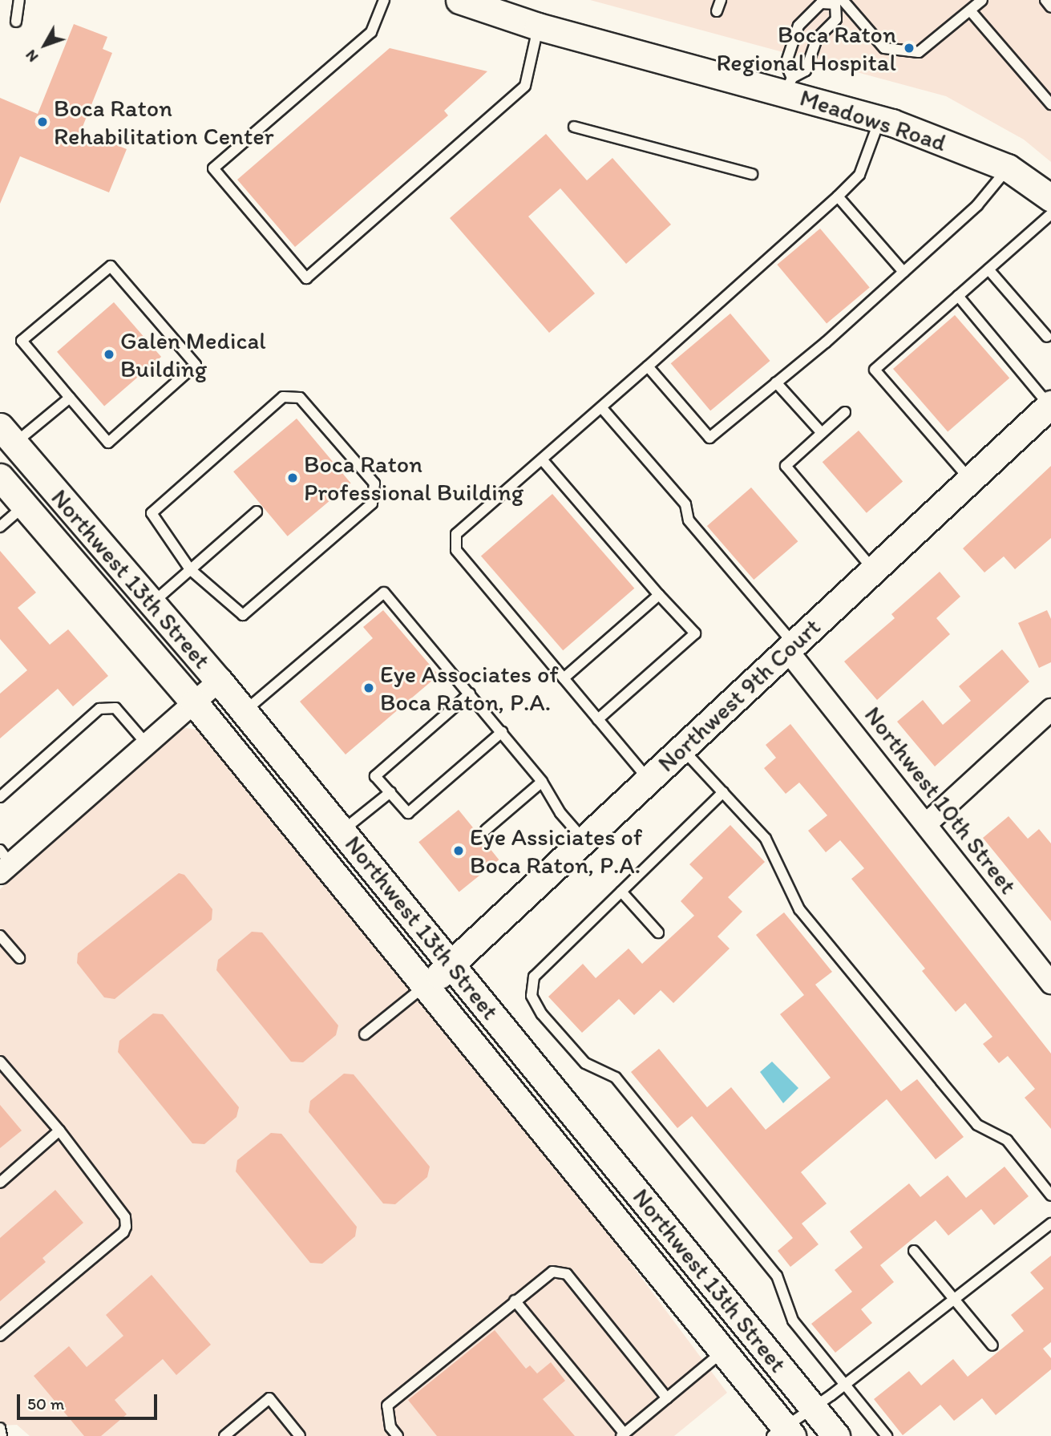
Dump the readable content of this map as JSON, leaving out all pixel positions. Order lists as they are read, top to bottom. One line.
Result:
{"streets":{"street":["Meadows Road","Northwest 13th Street","Northwest 9th Court","Northwest 10th Street"]},"crossings":[["Northwest 13th Street","Northwest 9th Court"],["Northwest 9th Court","Northwest 10th Street"]],"places":["Boca Raton Regional Hospital","Boca Raton Rehabilitation Center","Galen Medical Building","Boca Raton Professional Building","Eye Associates of Boca Raton, P.A.","Eye Assiciates of Boca Raton, P.A."],"scale_bar":"50 m","north":"bottom left"}
